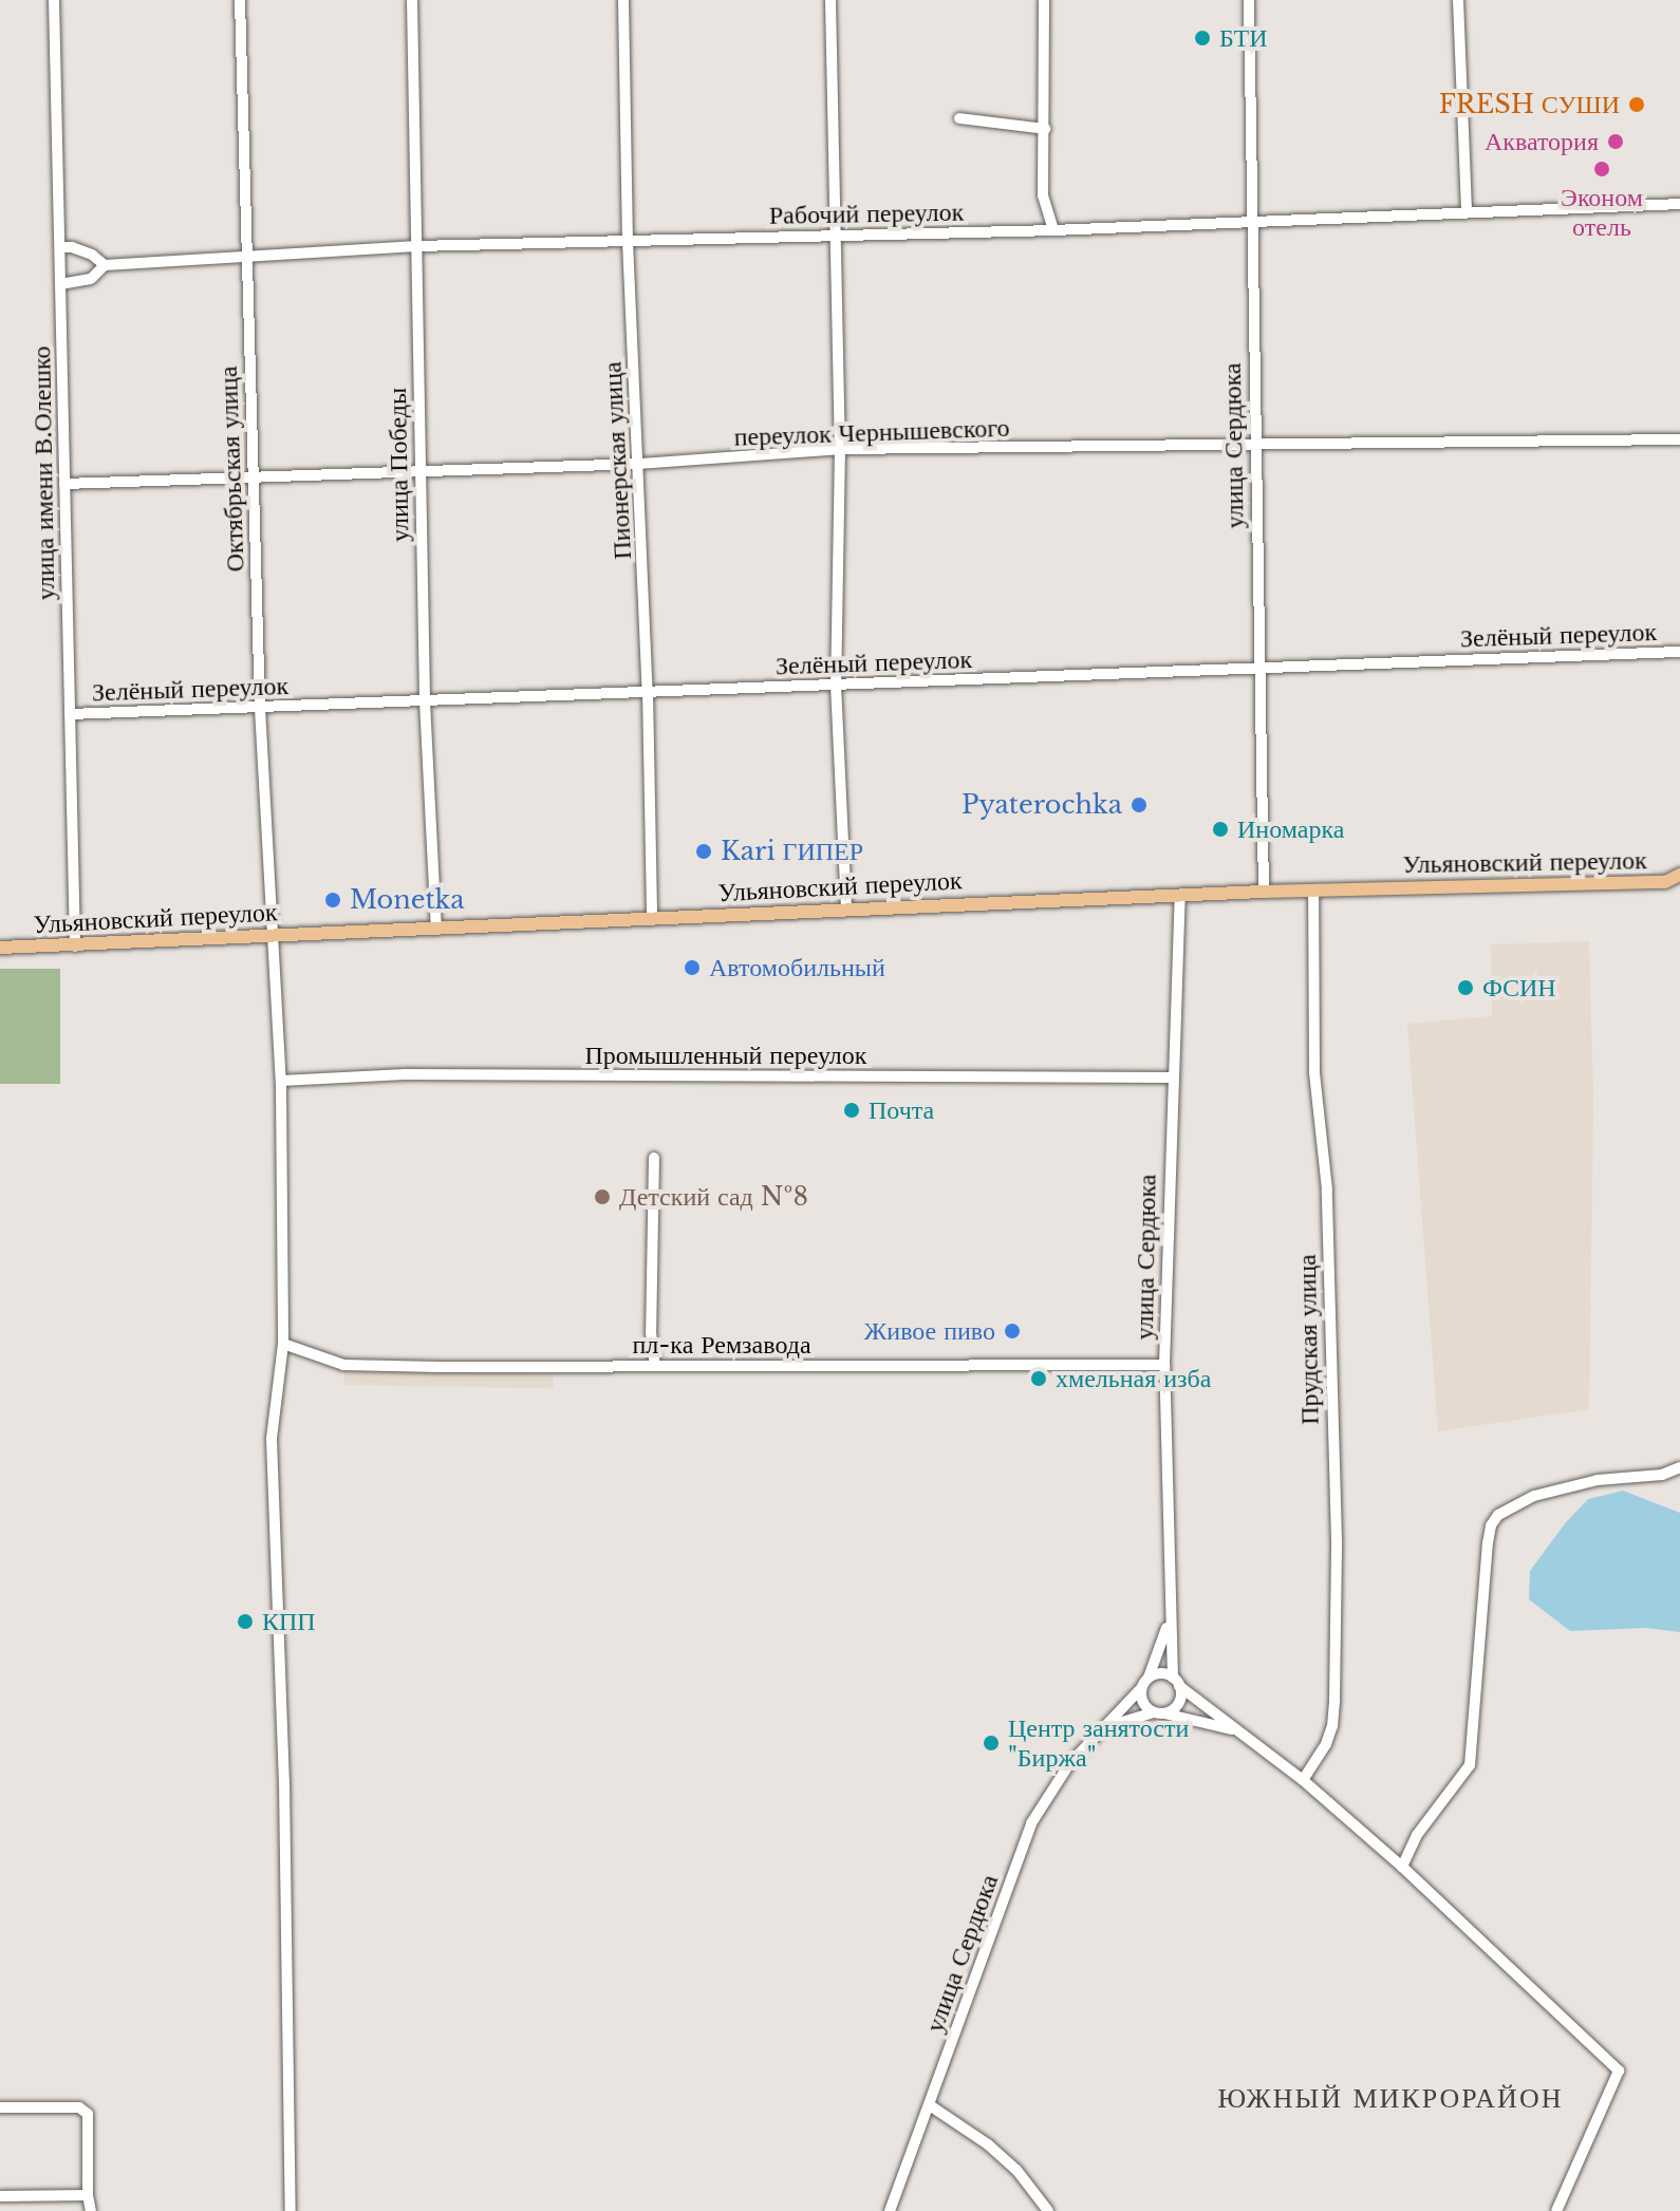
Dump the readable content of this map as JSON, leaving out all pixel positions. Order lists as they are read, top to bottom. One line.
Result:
{"streets":{"main road":["Ульяновский переулок"],"street":["Рабочий переулок","переулок Чернышевского","улица Сердюка","Пионерская улица","улица Победы","Октябрьская улица","улица имени В.Олешко","Зелёный переулок","Промышленный переулок","Прудская улица","пл-ка Ремзавода"]},"crossings":[["Рабочий переулок","улица Сердюка"],["Рабочий переулок","Пионерская улица"],["Рабочий переулок","улица Победы"],["Рабочий переулок","Октябрьская улица"],["Рабочий переулок","улица имени В.Олешко"],["переулок Чернышевского","улица Сердюка"],["переулок Чернышевского","Пионерская улица"],["переулок Чернышевского","улица Победы"],["переулок Чернышевского","Октябрьская улица"],["переулок Чернышевского","улица имени В.Олешко"],["улица Сердюка","Зелёный переулок"],["улица Сердюка","Ульяновский переулок"],["улица Сердюка","Промышленный переулок"],["улица Сердюка","пл-ка Ремзавода"],["Пионерская улица","Зелёный переулок"],["Пионерская улица","Ульяновский переулок"],["улица Победы","Зелёный переулок"],["улица Победы","Ульяновский переулок"],["Октябрьская улица","Зелёный переулок"],["Октябрьская улица","Ульяновский переулок"],["Октябрьская улица","Промышленный переулок"],["Октябрьская улица","пл-ка Ремзавода"],["улица имени В.Олешко","Зелёный переулок"],["улица имени В.Олешко","Ульяновский переулок"],["Ульяновский переулок","Прудская улица"]],"districts":["ЮЖНЫЙ МИКРОРАЙОН"],"places":["БТИ","FRESH СУШИ","Акватория","Эконом отель","Pyaterochka","Иномарка","Kari ГИПЕР","Monetka","Автомобильный","ФСИН","Почта","Детский сад №8","Живое пиво","хмельная изба","КПП","Центр занятости \"Биржа\""]}
